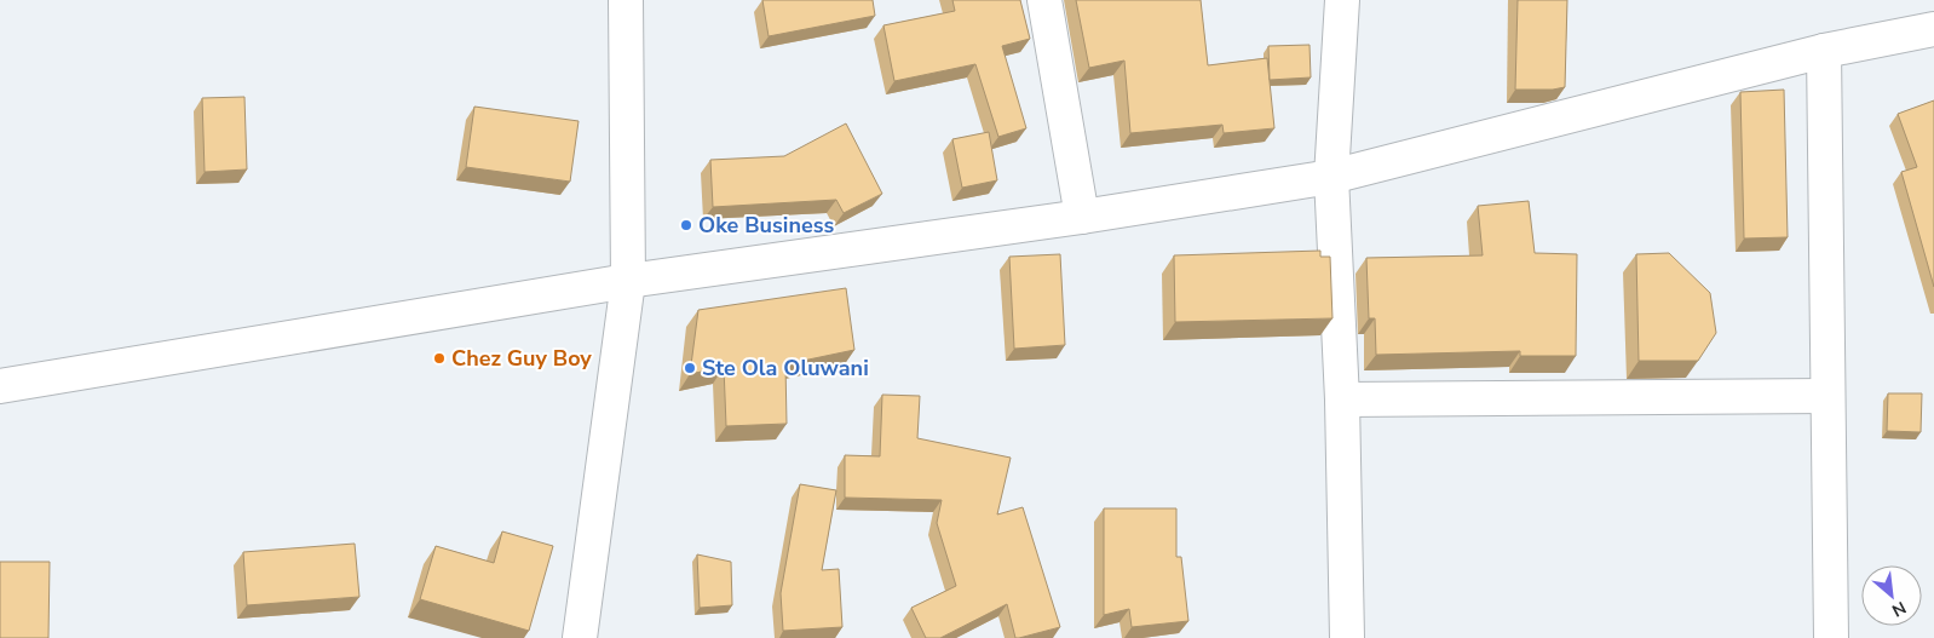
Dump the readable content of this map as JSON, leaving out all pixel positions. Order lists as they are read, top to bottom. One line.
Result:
{"places":["Oke Business","Chez Guy Boy","Ste Ola Oluwani"],"north":"bottom right"}
